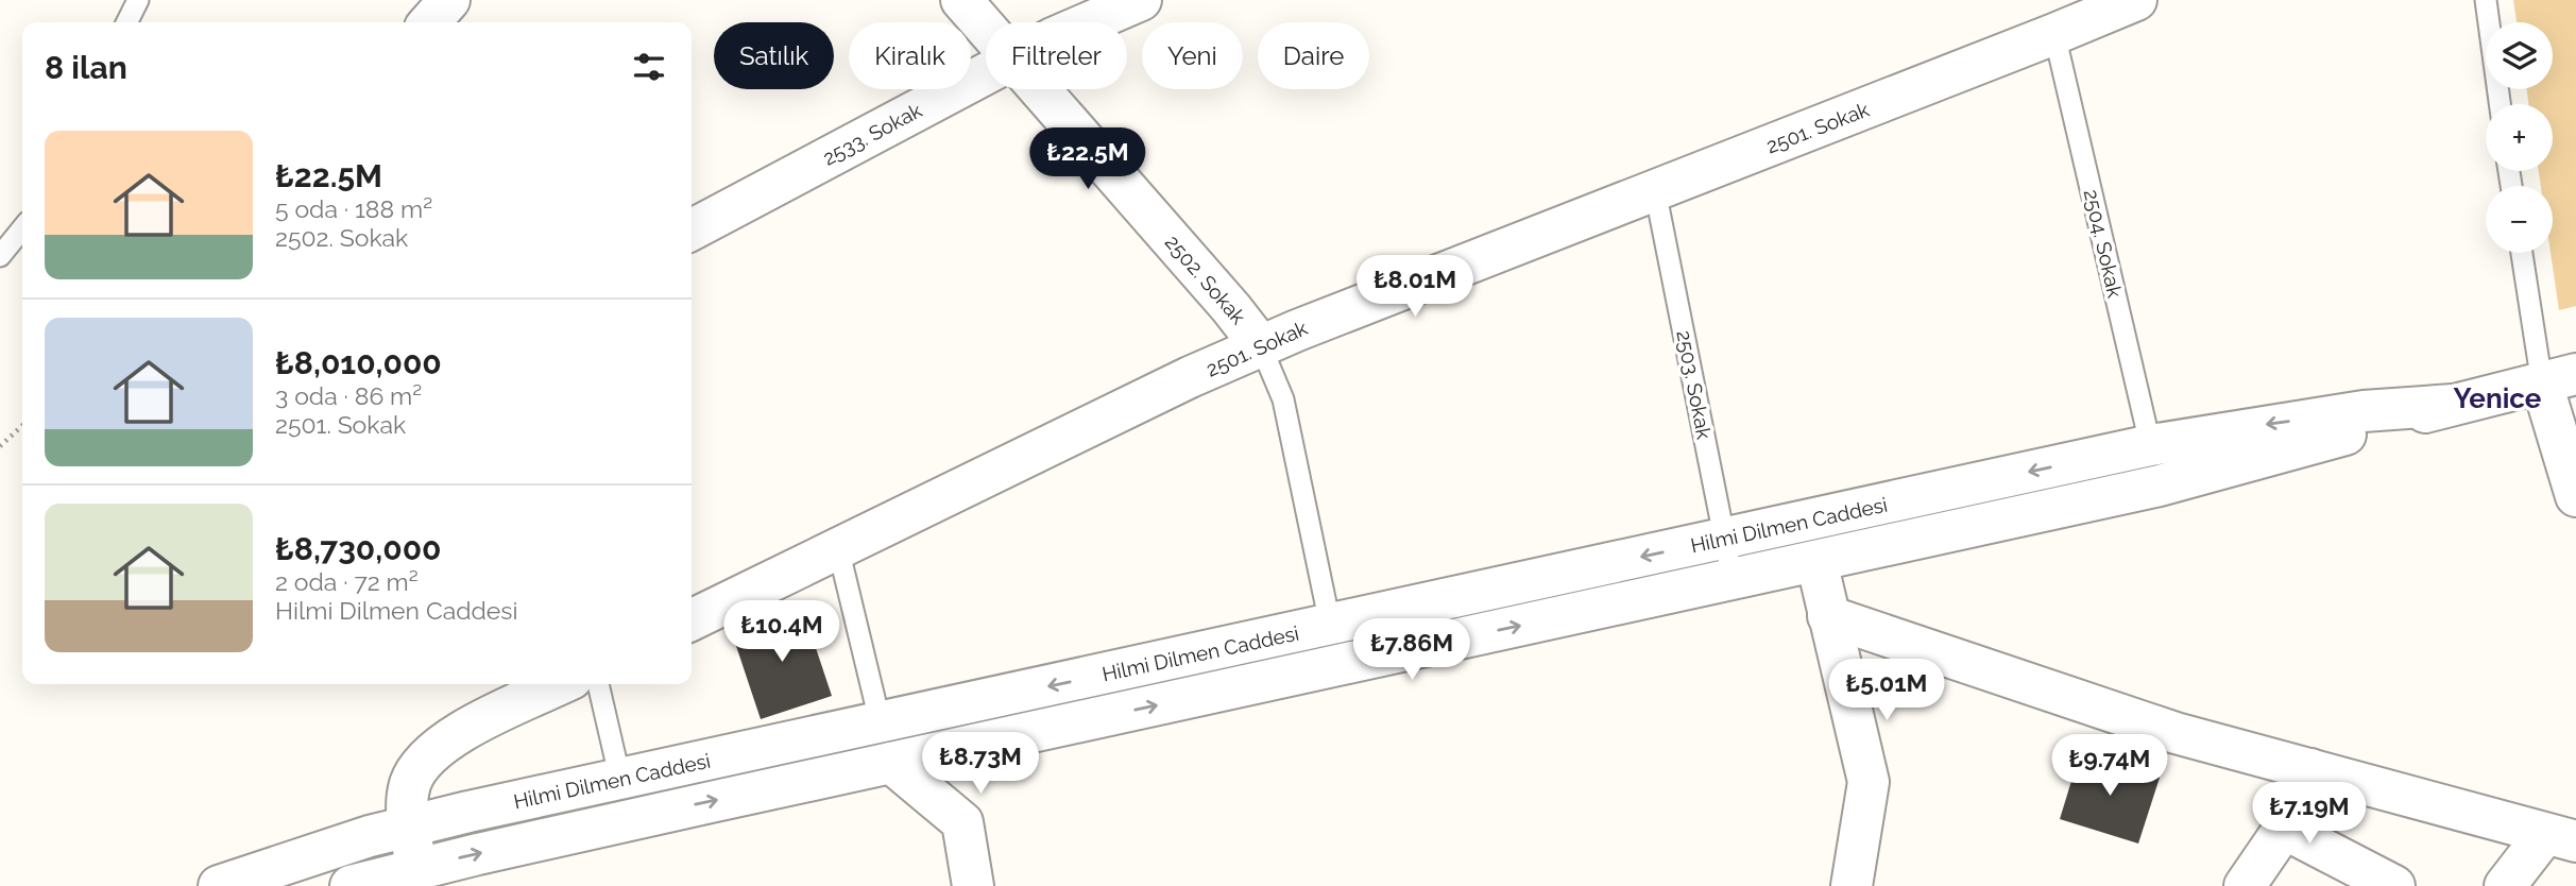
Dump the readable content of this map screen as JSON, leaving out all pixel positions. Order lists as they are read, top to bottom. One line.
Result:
{"streets":{"street":["2501. Sokak","2533. Sokak","2502. Sokak","Hilmi Dilmen Caddesi"],"lane":["2504. Sokak","2503. Sokak"]},"crossings":[["2501. Sokak","2504. Sokak"],["2501. Sokak","2502. Sokak"],["2501. Sokak","2503. Sokak"],["2504. Sokak","Hilmi Dilmen Caddesi"],["2502. Sokak","Hilmi Dilmen Caddesi"],["2503. Sokak","Hilmi Dilmen Caddesi"]],"districts":["Yenice"],"page":{"map_buttons":["+","−"],"chip":["Satılık","Kiralık","Filtreler","Yeni","Daire"],"heading":"8 ilan","list":[{"name":"₺22.5M","note":"5 oda · 188 m² · 2502. Sokak"},{"name":"₺8,010,000","note":"3 oda · 86 m² · 2501. Sokak"},{"name":"₺8,730,000","note":"2 oda · 72 m² · Hilmi Dilmen Caddesi"}],"price":["₺22.5M","₺8.01M","₺10.4M","₺7.86M","₺5.01M","₺8.73M","₺9.74M","₺7.19M"]}}
